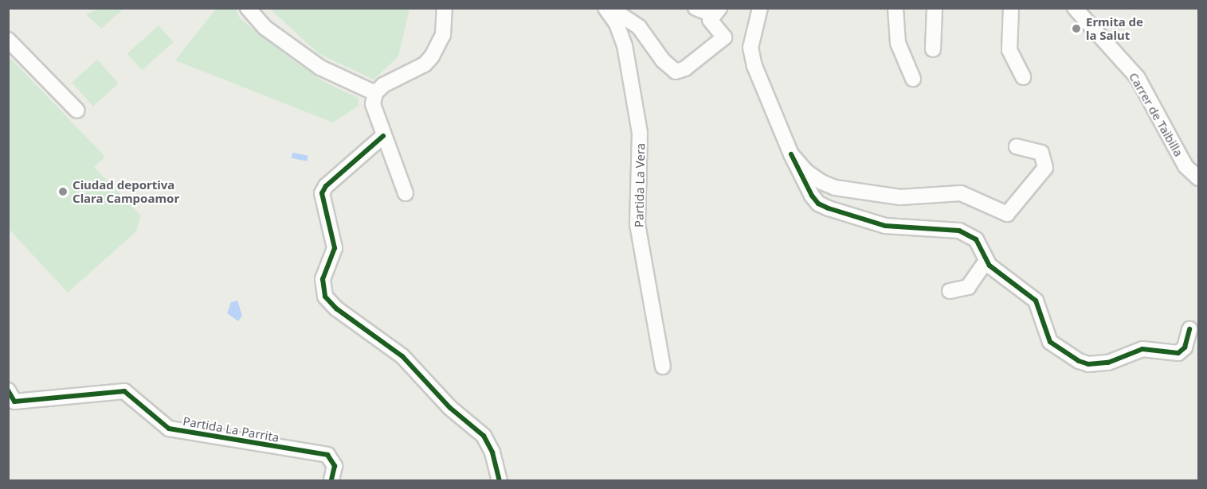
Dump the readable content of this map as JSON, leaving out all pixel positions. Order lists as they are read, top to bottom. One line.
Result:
{"streets":{"street":["Carrer de Taibilla","Partida La Vera","Partida La Parrita"]},"places":["Ermita de la Salut","Ciudad deportiva Clara Campoamor"]}
